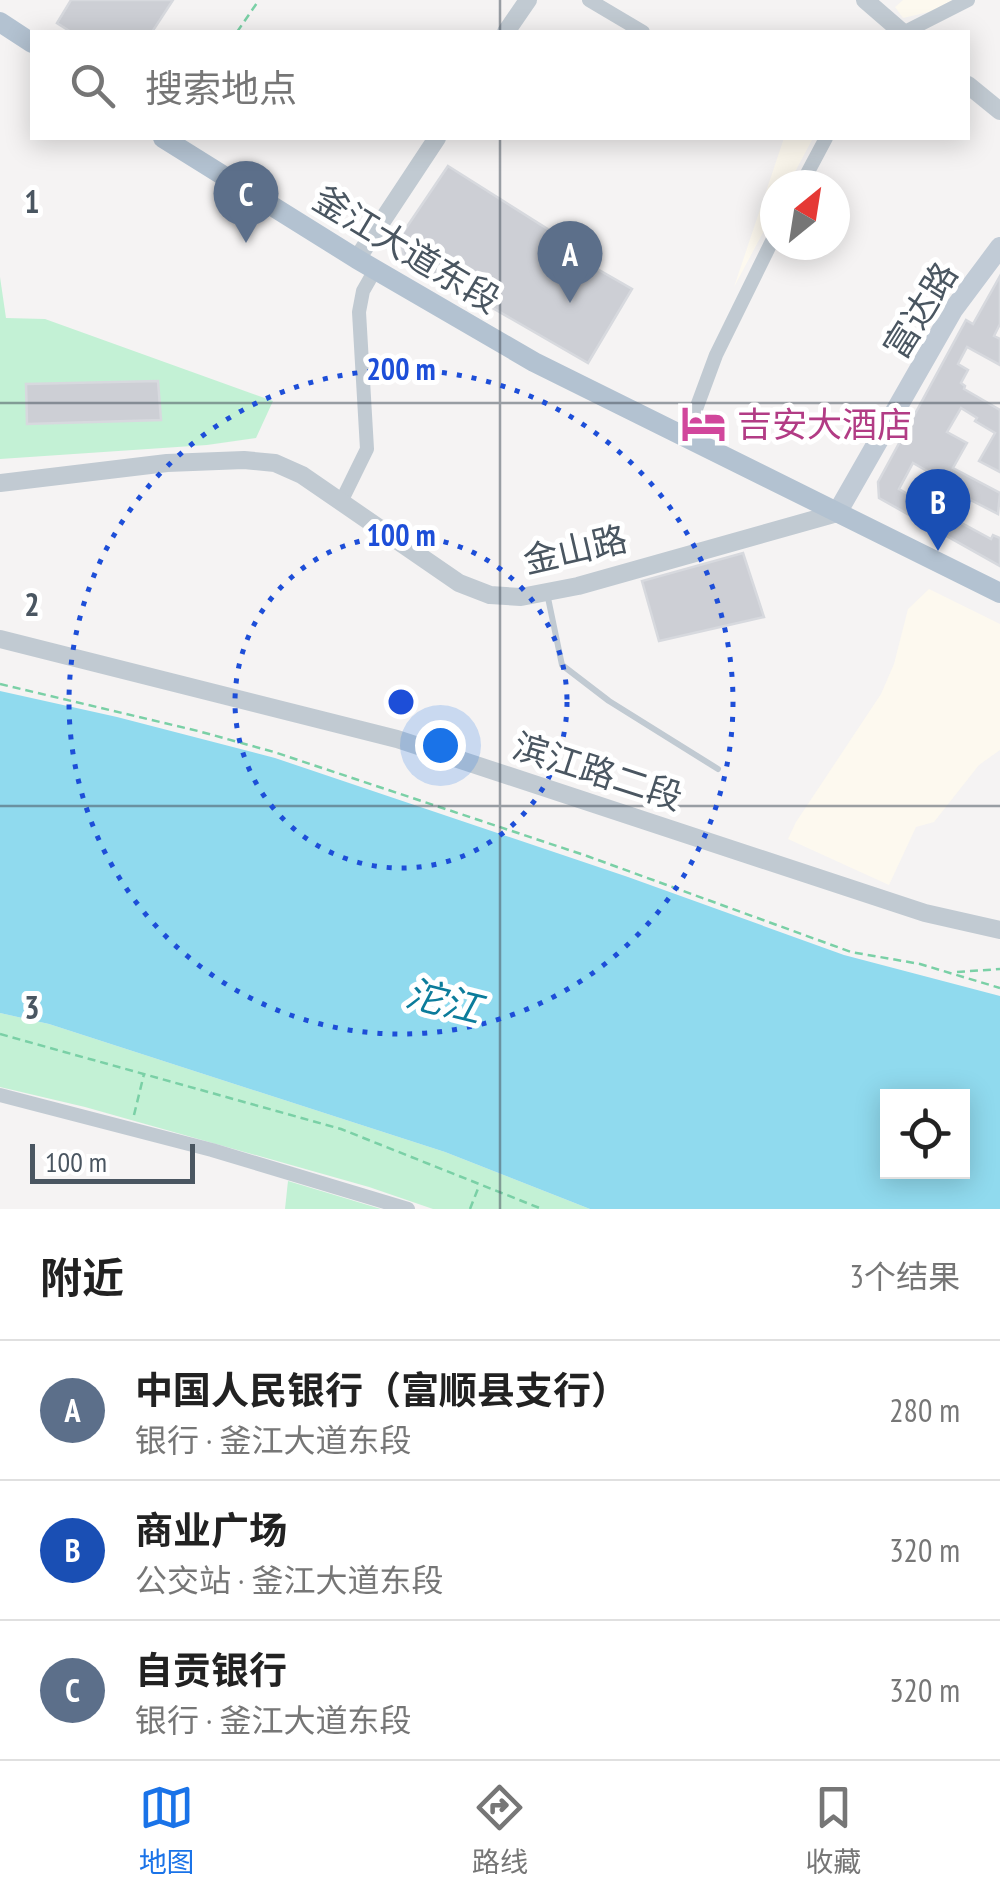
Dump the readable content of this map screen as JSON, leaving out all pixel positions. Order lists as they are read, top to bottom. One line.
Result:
{"streets":{"main road":["釜江大道东段","富达路"],"street":["金山路","滨江路二段"]},"crossings":[["釜江大道东段","富达路"],["釜江大道东段","金山路"],["富达路","金山路"]],"water":["沱江"],"places":{"hotel":["吉安大酒店"]},"scale_bar":"100 m","north":"top right","page":{"search":"搜索地点","pins":["C","A","B"],"scale":"100 m","heading":["附近","3个结果"],"list":[{"mark":"A","name":"中国人民银行（富顺县支行）","note":"银行 · 釜江大道东段","value":"280 m"},{"mark":"B","name":"商业广场","note":"公交站 · 釜江大道东段","value":"320 m"},{"mark":"C","name":"自贡银行","note":"银行 · 釜江大道东段","value":"320 m"}],"nav":["地图","路线","收藏"]},"grid":{"rows":["1","2","3"]},"rings":["200 m","100 m"]}
